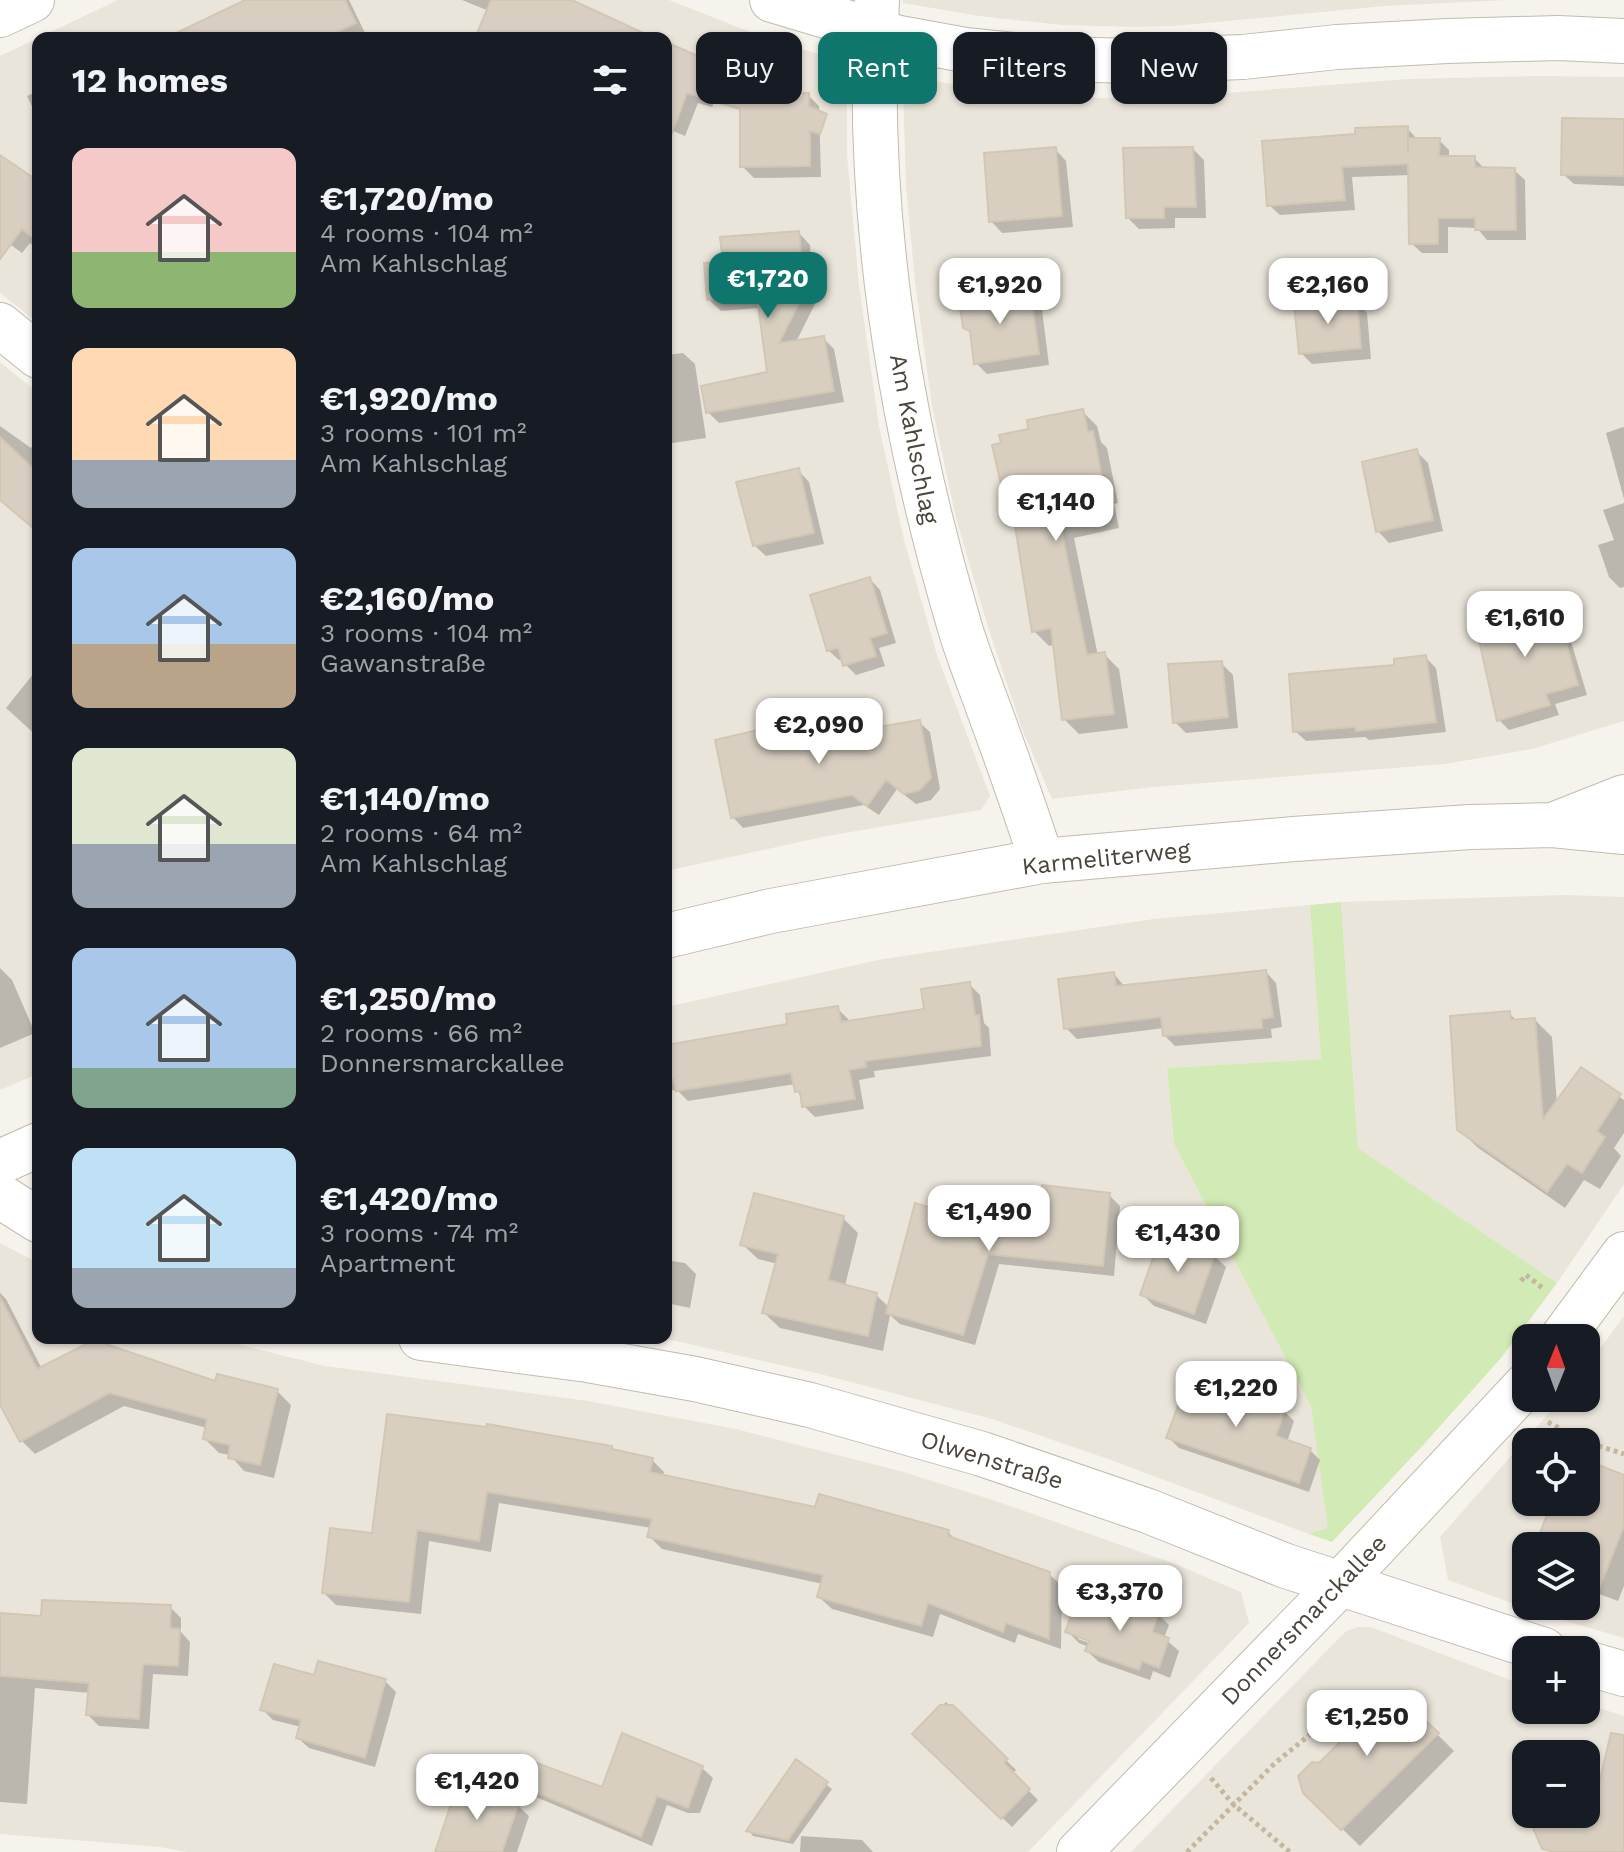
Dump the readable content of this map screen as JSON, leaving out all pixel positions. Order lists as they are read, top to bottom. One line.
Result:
{"streets":{"street":["Am Kahlschlag","Karmeliterweg","Olwenstraße","Donnersmarckallee"]},"crossings":[["Am Kahlschlag","Karmeliterweg"],["Olwenstraße","Donnersmarckallee"]],"north":"top","page":{"chip":["Buy","Rent","Filters","New"],"heading":"12 homes","list":[{"name":"€1,720/mo","note":"4 rooms · 104 m² · Am Kahlschlag"},{"name":"€1,920/mo","note":"3 rooms · 101 m² · Am Kahlschlag"},{"name":"€2,160/mo","note":"3 rooms · 104 m² · Gawanstraße"},{"name":"€1,140/mo","note":"2 rooms · 64 m² · Am Kahlschlag"},{"name":"€1,250/mo","note":"2 rooms · 66 m² · Donnersmarckallee"},{"name":"€1,420/mo","note":"3 rooms · 74 m² · Apartment"}],"price":["€1,720","€1,920","€2,160","€1,140","€1,610","€2,090","€1,490","€1,430","€1,220","€3,370","€1,250","€1,420"],"map_buttons":["+","−"]}}
